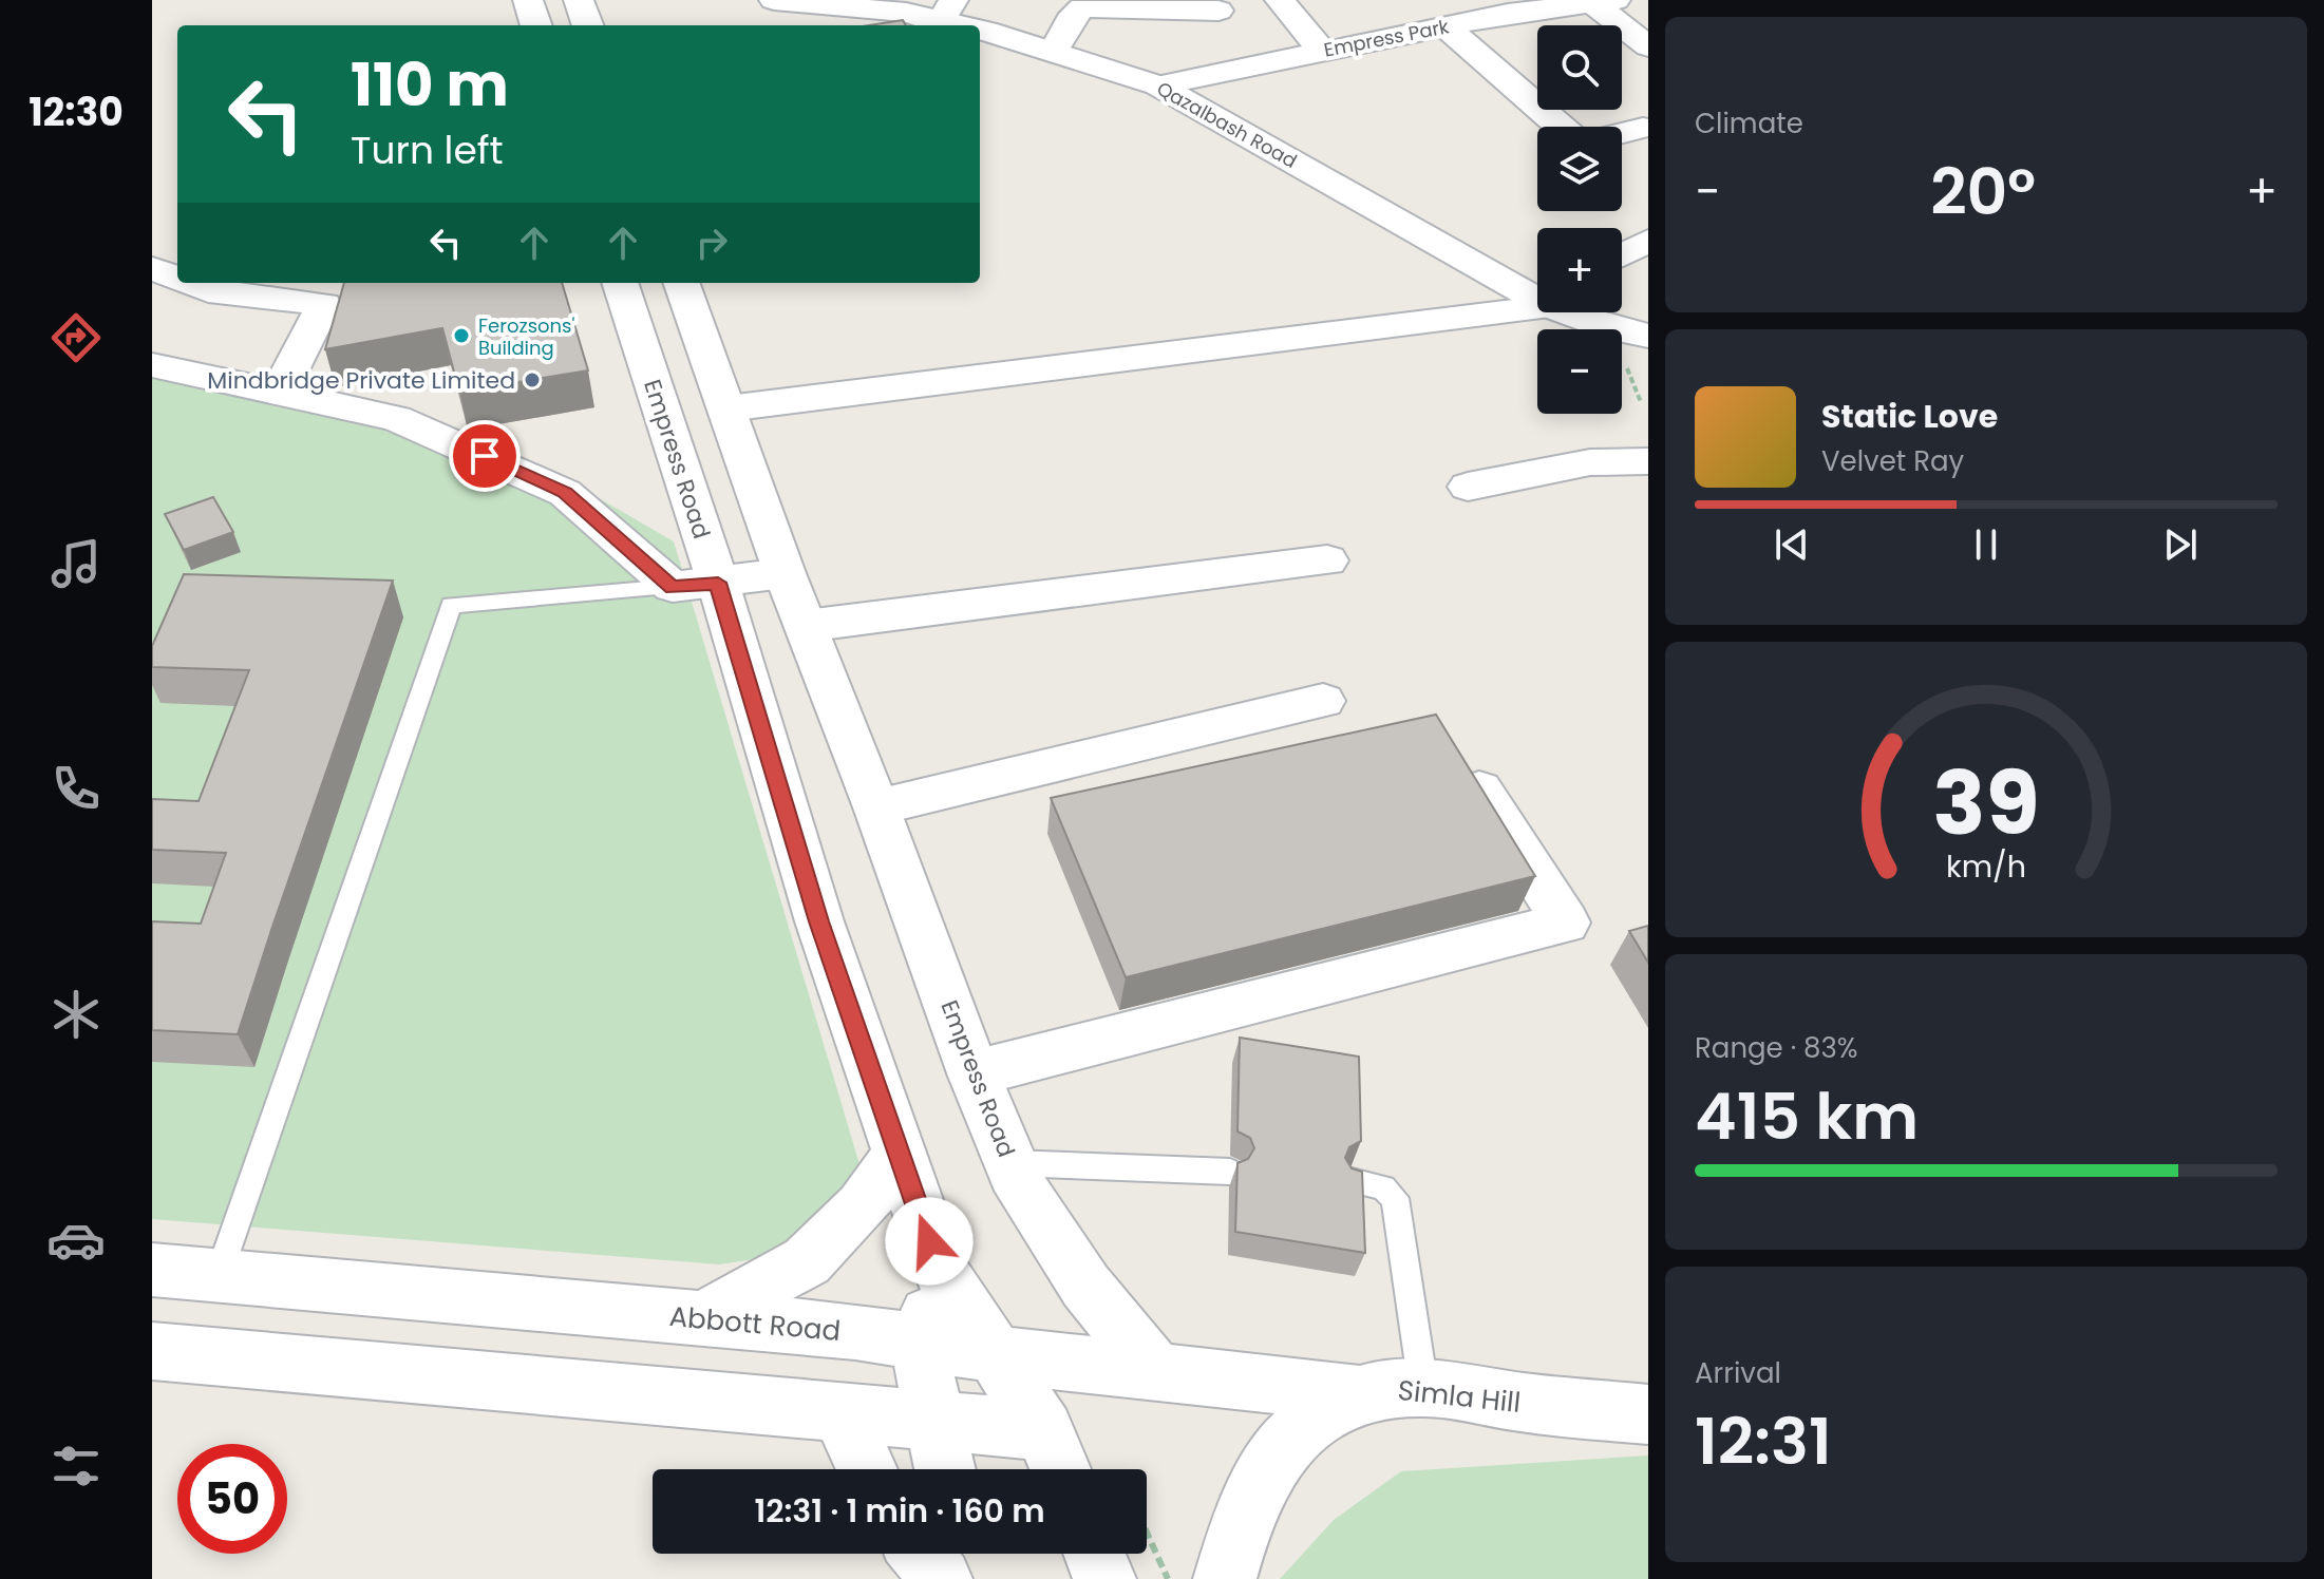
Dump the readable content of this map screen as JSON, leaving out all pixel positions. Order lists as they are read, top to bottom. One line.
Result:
{"streets":{"street":["Empress Park","Qazalbash Road","Empress Road","Abbott Road","Simla Hill"]},"crossings":[["Empress Park","Qazalbash Road"],["Empress Road","Abbott Road"],["Abbott Road","Simla Hill"]],"places":["Ferozsons' Building","Mindbridge Private Limited"],"page":{"tabs":"12:30","tile":["Climate",["Range · 83%","415 km"],["Arrival","12:31"]],"map_buttons":["+","−"],"turn":["110 m","Turn left"],"heat":["−","20°","+"],"song":["Static Love","Velvet Ray"],"limit":"50","trip":"12:31 · 1 min · 160 m","gauge":["39","km/h"]}}
